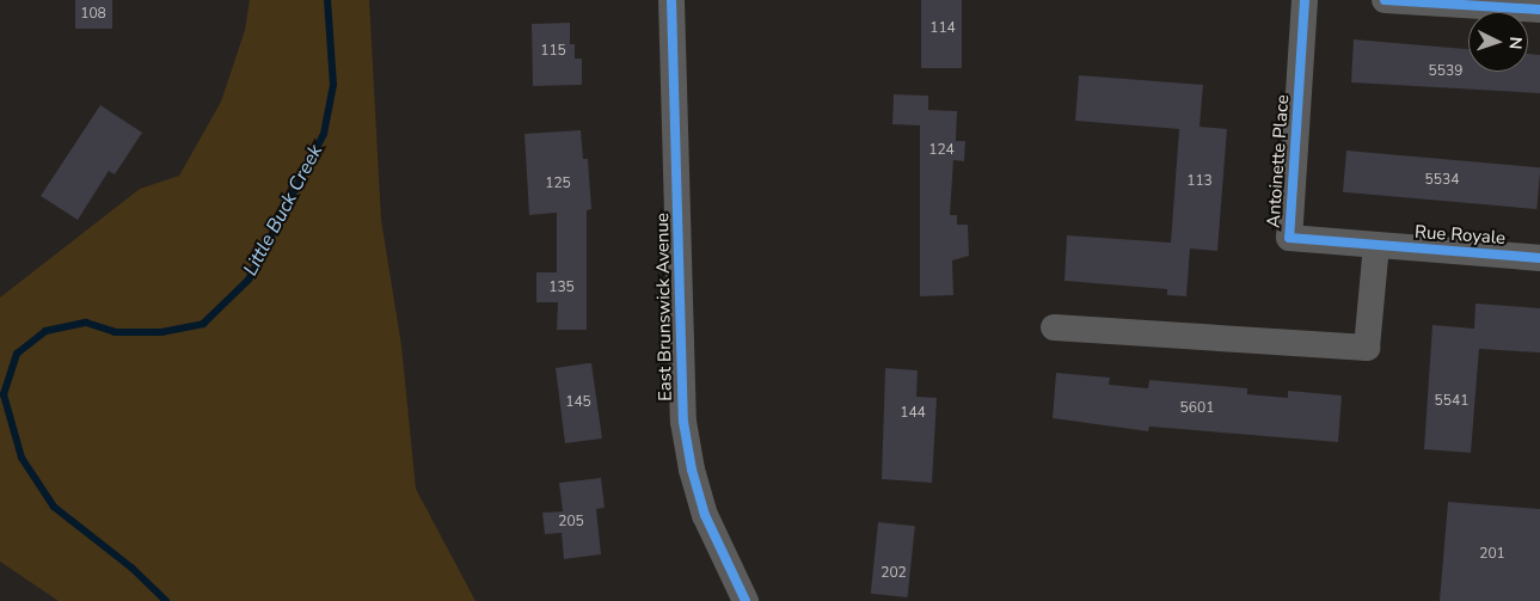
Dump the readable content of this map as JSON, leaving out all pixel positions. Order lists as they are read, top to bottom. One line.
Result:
{"streets":{"street":["Antoinette Place","Rue Royale","East Brunswick Avenue"]},"crossings":[["Antoinette Place","Rue Royale"]],"water":["Little Buck Creek"],"house_numbers":["108","114","115","5539","124","5534","113","125","135","5541","145","5601","144","205","201","202"],"north":"right"}
